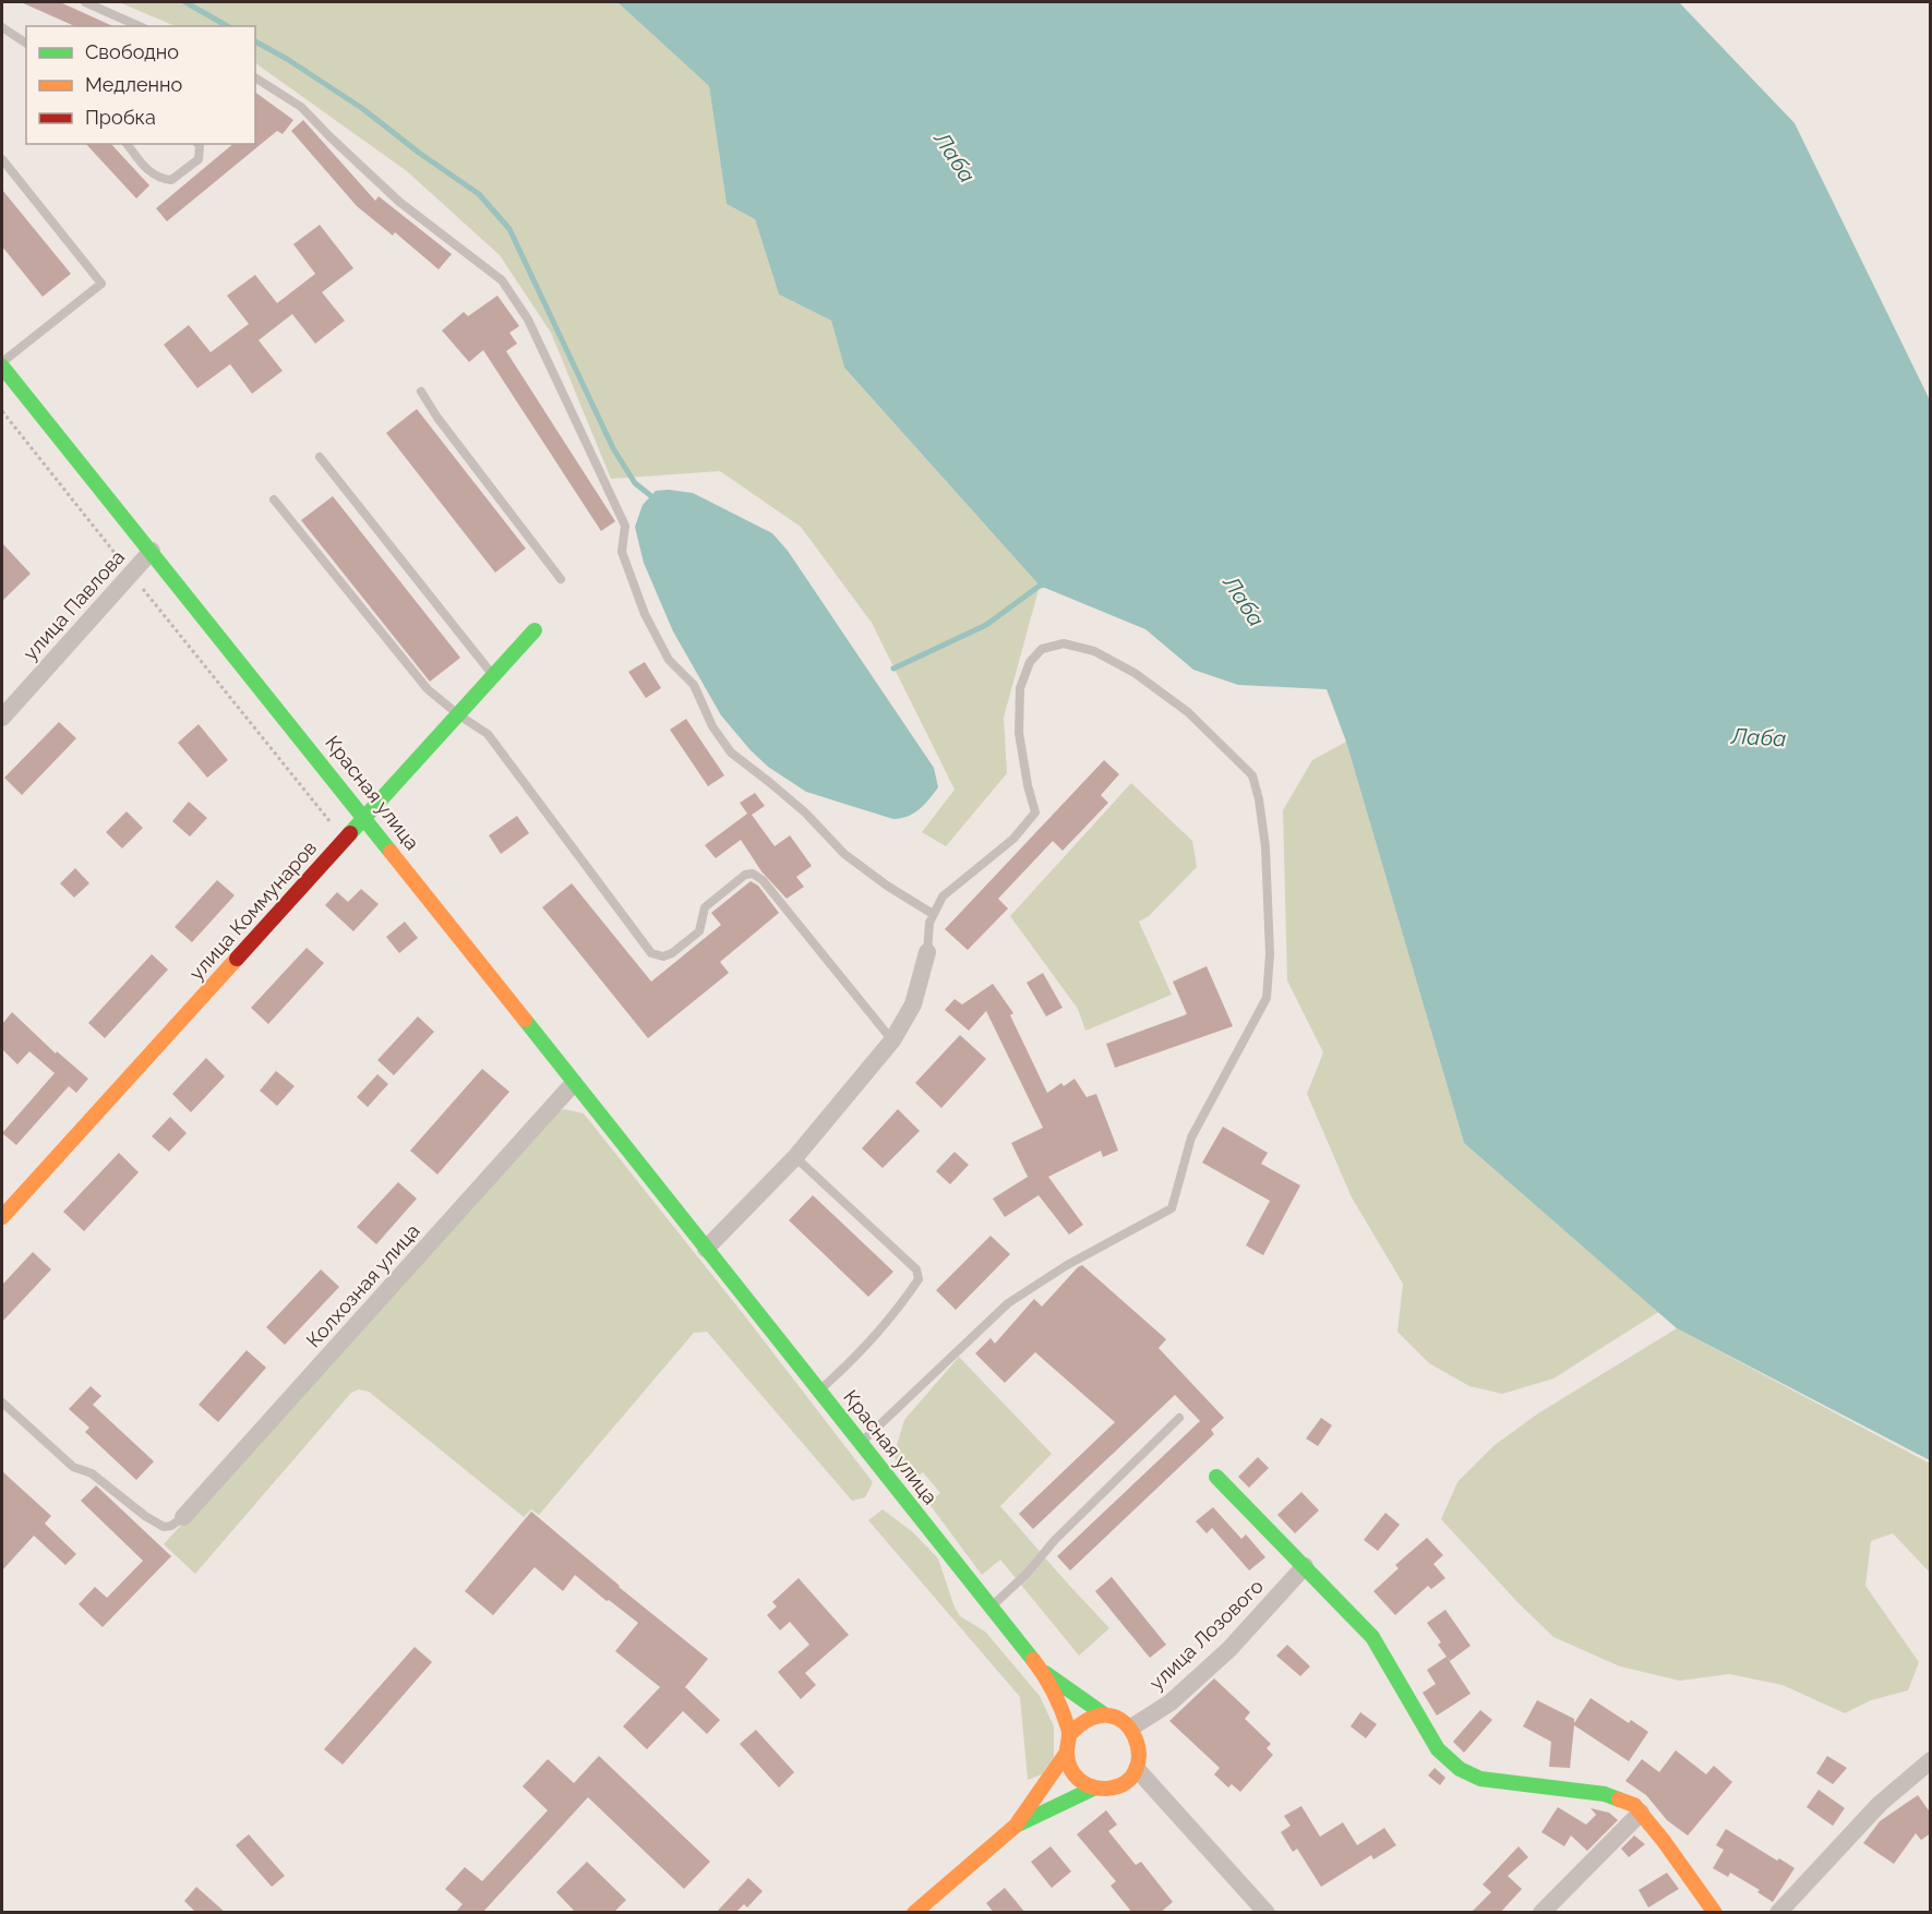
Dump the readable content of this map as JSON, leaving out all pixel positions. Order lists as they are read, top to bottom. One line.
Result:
{"streets":{"street":["улица Павлова","Красная улица","улица Коммунаров","Колхозная улица","улица Лозового"]},"crossings":[["улица Павлова","Красная улица"],["Красная улица","улица Коммунаров"],["Красная улица","Колхозная улица"],["Красная улица","улица Лозового"]],"water":["Лаба"],"legend":["Свободно","Медленно","Пробка"]}
